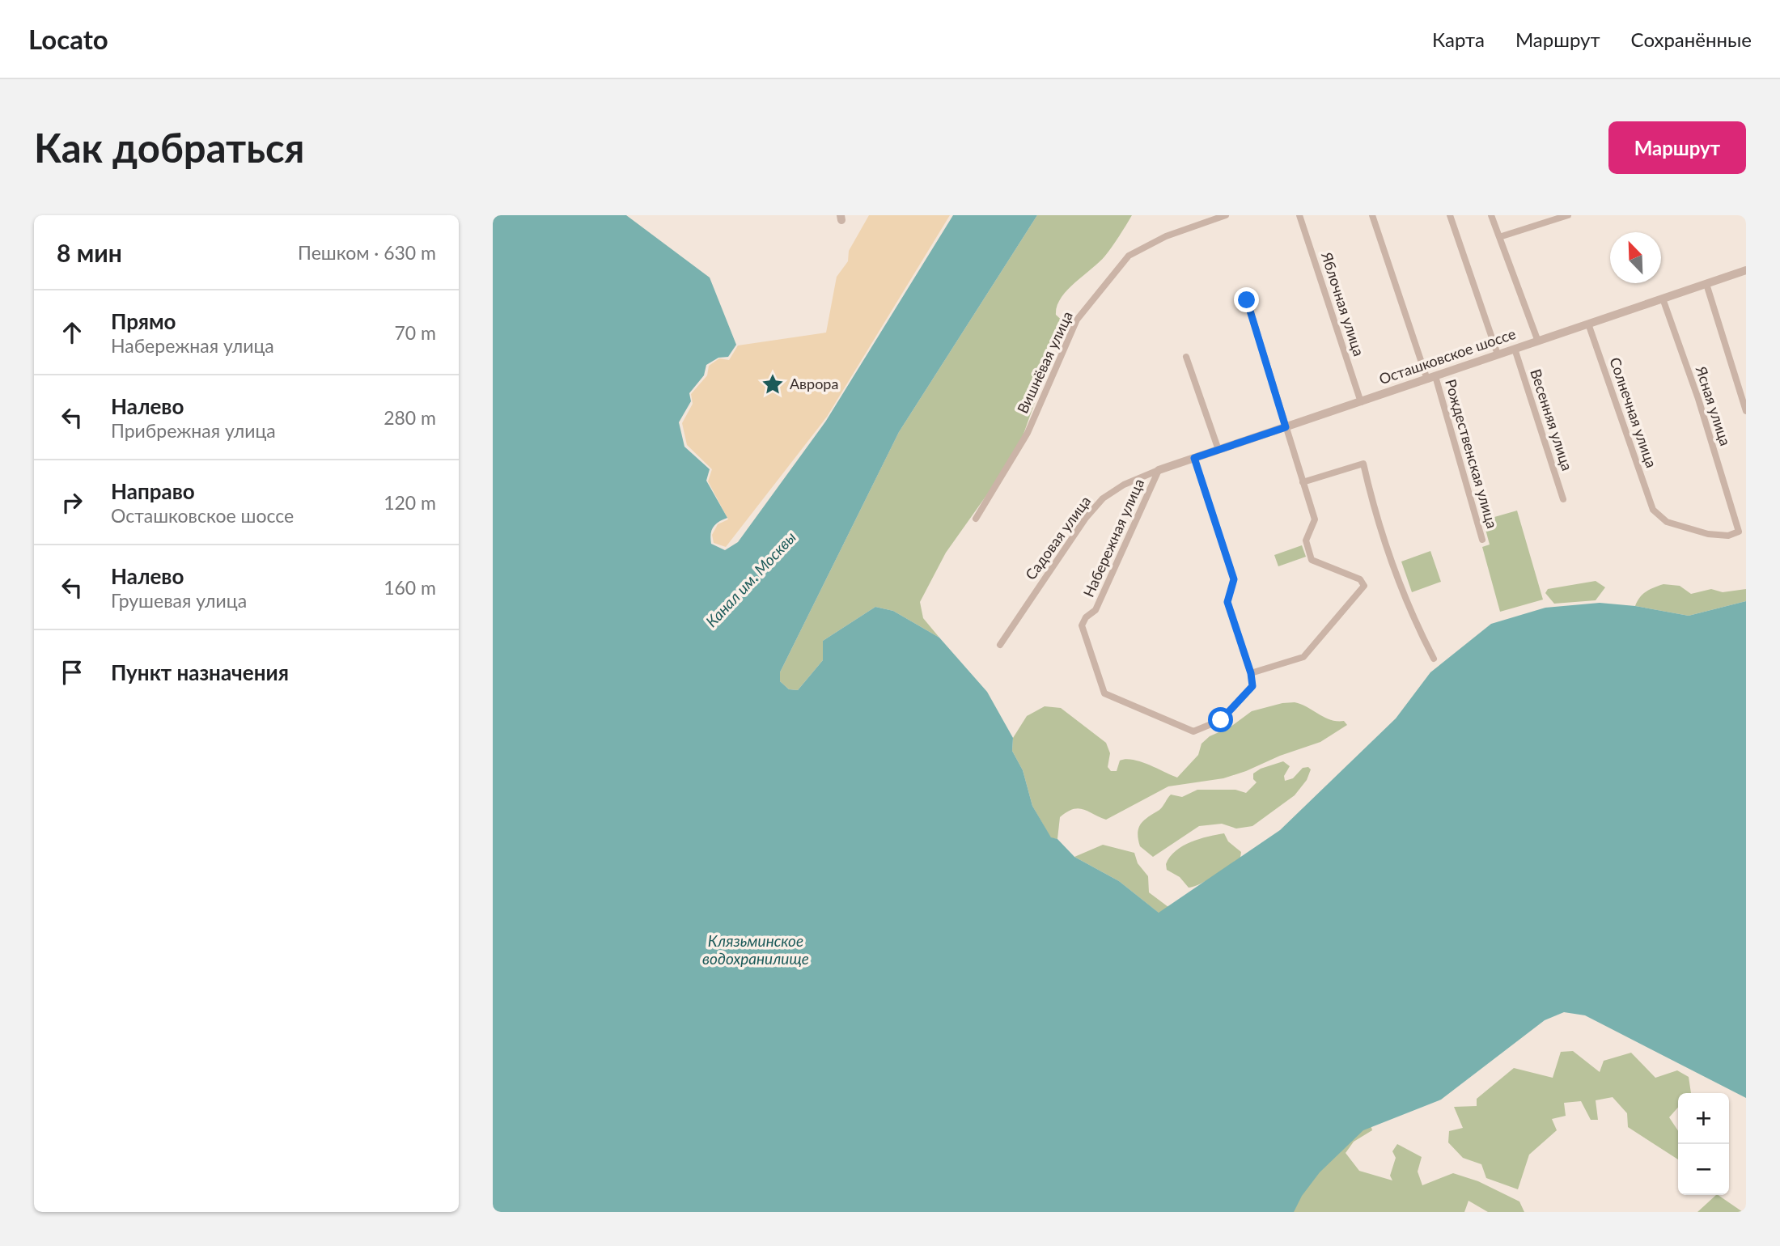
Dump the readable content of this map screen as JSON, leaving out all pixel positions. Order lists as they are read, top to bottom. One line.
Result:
{"streets":{"street":["Яблочная улица","Осташковское шоссе","Вишнёвая улица","Ясная улица","Солнечная улица","Весенняя улица","Рождественская улица","Садовая улица","Набережная улица"]},"crossings":[["Яблочная улица","Осташковское шоссе"],["Осташковское шоссе","Ясная улица"],["Осташковское шоссе","Солнечная улица"],["Осташковское шоссе","Весенняя улица"],["Осташковское шоссе","Рождественская улица"],["Осташковское шоссе","Садовая улица"],["Осташковское шоссе","Набережная улица"],["Ясная улица","Солнечная улица"],["Садовая улица","Набережная улица"]],"water":["Канал им. Москвы","Клязьминское водохранилище"],"places":{"place":["Аврора"]},"north":"top left","page":{"header":"Locato","nav":["Карта","Маршрут","Сохранённые"],"buttons":"Маршрут","title":"Как добраться","heading":["8 мин","Пешком · 630 m"],"list":[["Прямо","Набережная улица","70 m"],["Налево","Прибрежная улица","280 m"],["Направо","Осташковское шоссе","120 m"],["Налево","Грушевая улица","160 m"],"Пункт назначения"],"map_buttons":["+","−"]}}
